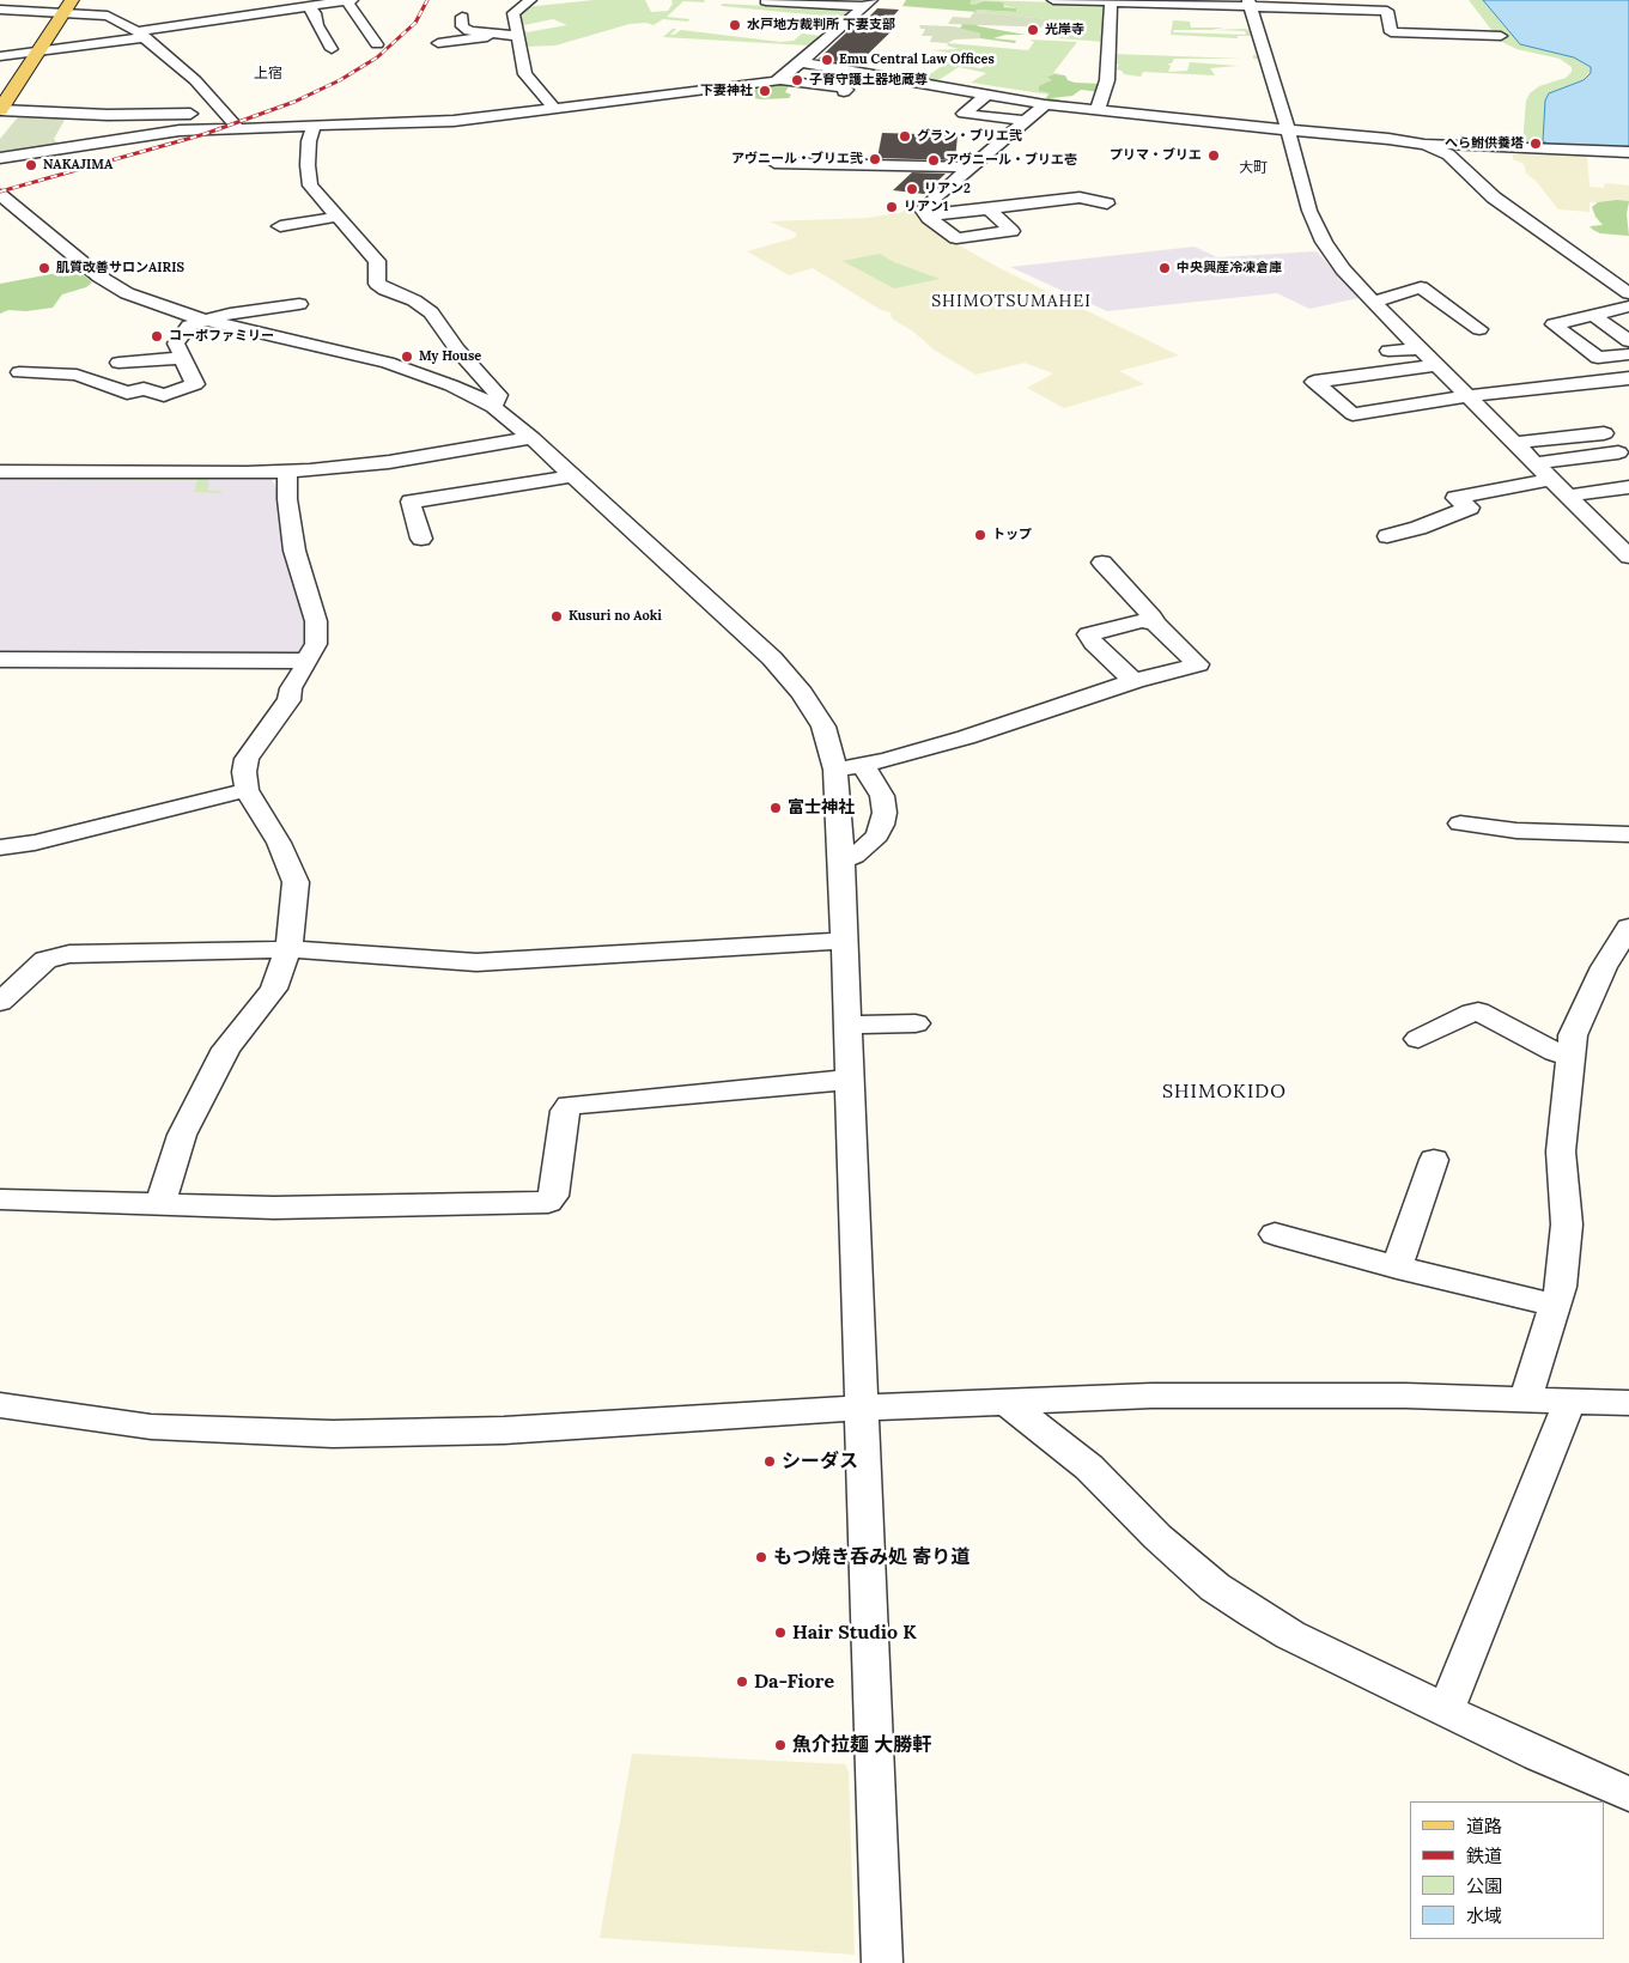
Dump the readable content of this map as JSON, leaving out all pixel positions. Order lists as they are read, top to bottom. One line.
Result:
{"districts":["上宿","大町","SHIMOTSUMAHEI","SHIMOKIDO"],"places":["水戸地方裁判所 下妻支部","光岸寺","Emu Central Law Offices","子育守護土器地蔵尊","下妻神社","グラン・ブリエ弐","へら鮒供養塔","プリマ・ブリエ","アヴニール・ブリエ弐","アヴニール・ブリエ壱","NAKAJIMA","リアン2","リアン1","肌質改善サロンAIRIS","中央興産冷凍倉庫","コーポファミリー","My House","トップ","Kusuri no Aoki","富士神社","シーダス","もつ焼き呑み処 寄り道","Hair Studio K","Da-Fiore","魚介拉麺 大勝軒"],"legend":["道路","鉄道","公園","水域"]}
